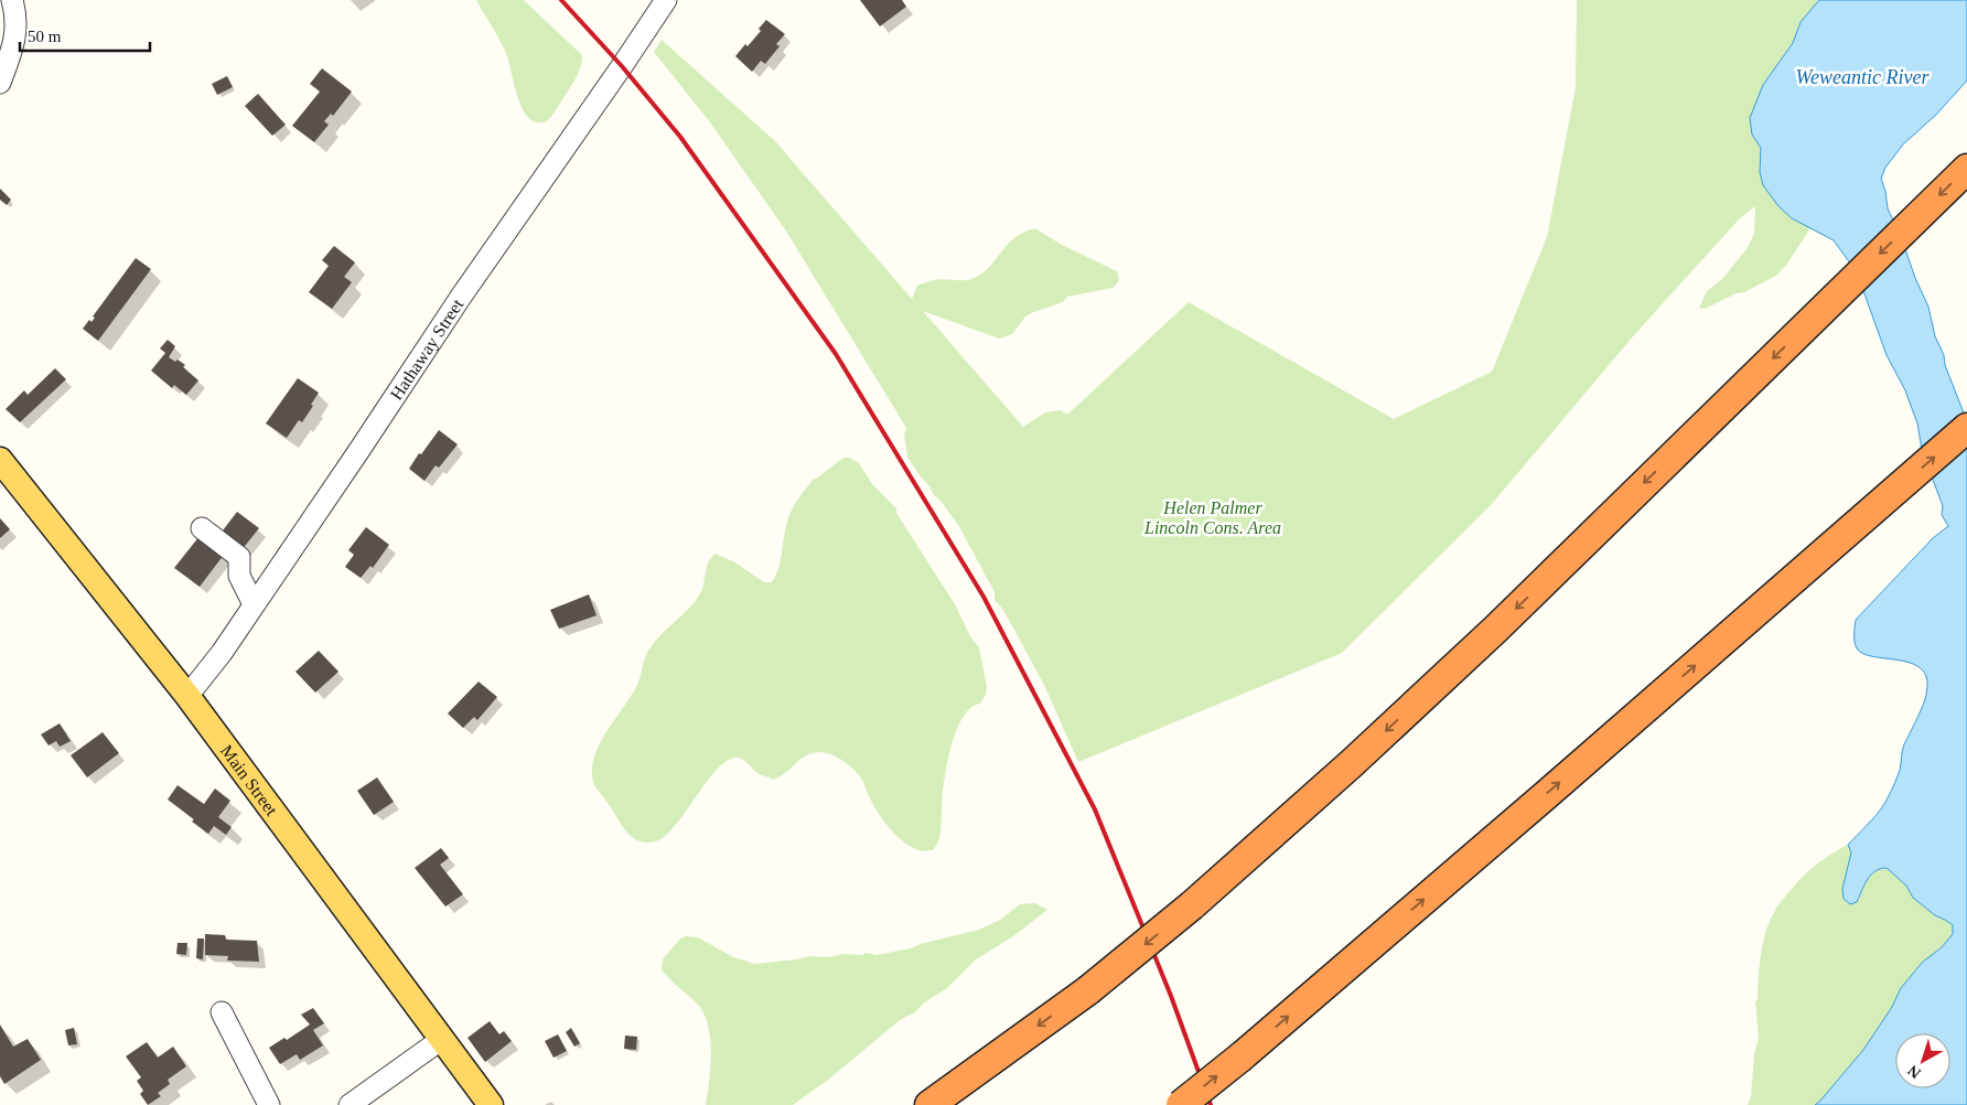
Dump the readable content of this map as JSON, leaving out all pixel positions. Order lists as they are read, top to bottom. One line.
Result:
{"streets":{"main road":["Main Street"],"street":["Hathaway Street"]},"crossings":[["Hathaway Street","Main Street"]],"water":["Weweantic River"],"parks":["Helen Palmer Lincoln Cons. Area"],"scale_bar":"50 m","north":"bottom left"}
